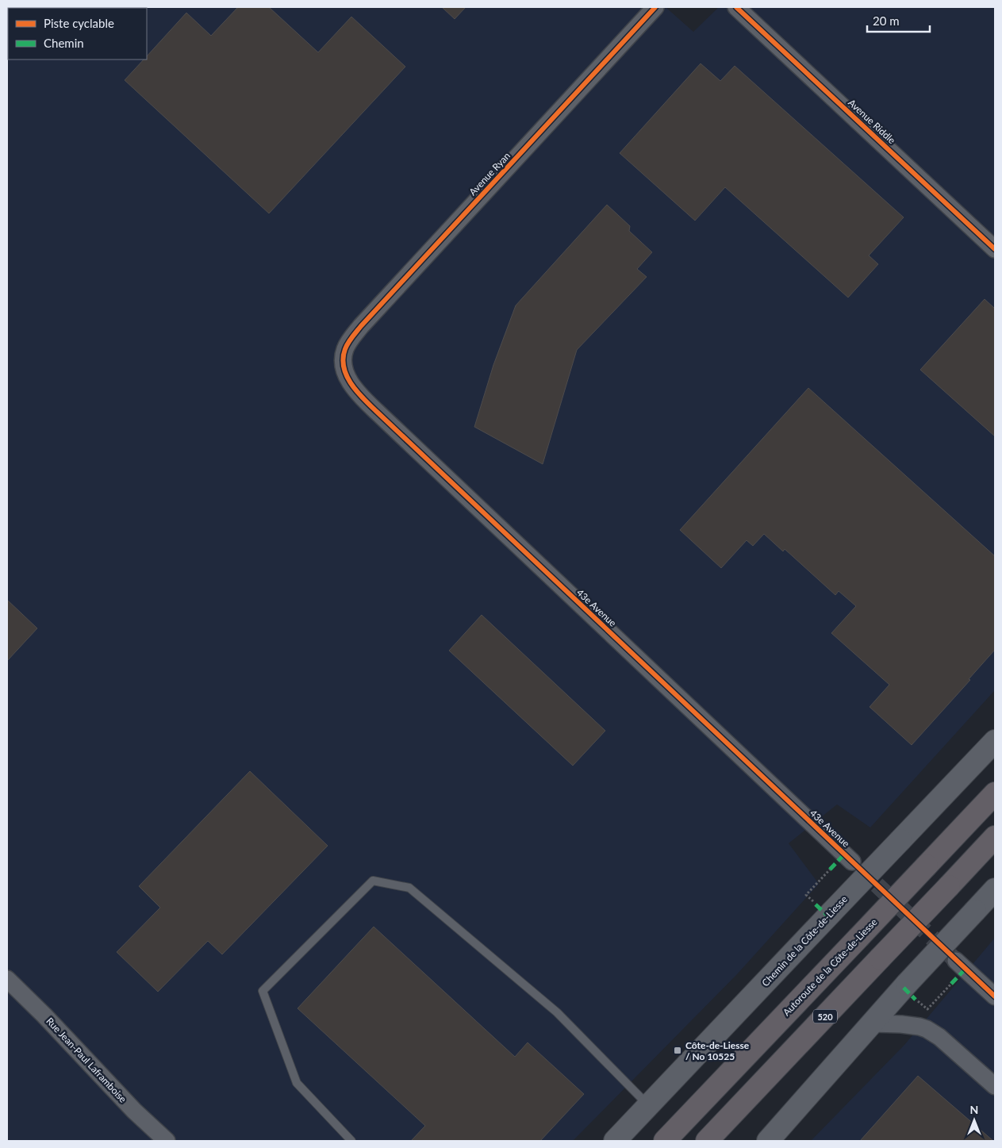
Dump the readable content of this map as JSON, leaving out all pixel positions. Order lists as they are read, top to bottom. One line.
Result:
{"streets":{"highway":["Autoroute de la Côte-de-Liesse","520"],"main road":["Chemin de la Côte-de-Liesse"],"street":["Avenue Riddle","Avenue Ryan","43e Avenue","Rue Jean-Paul Laframboise"]},"crossings":[["Avenue Ryan","43e Avenue"]],"places":{"transit":["Côte-de-Liesse / No 10525"]},"legend":["Piste cyclable","Chemin"],"scale_bar":"20 m","north":"top"}
